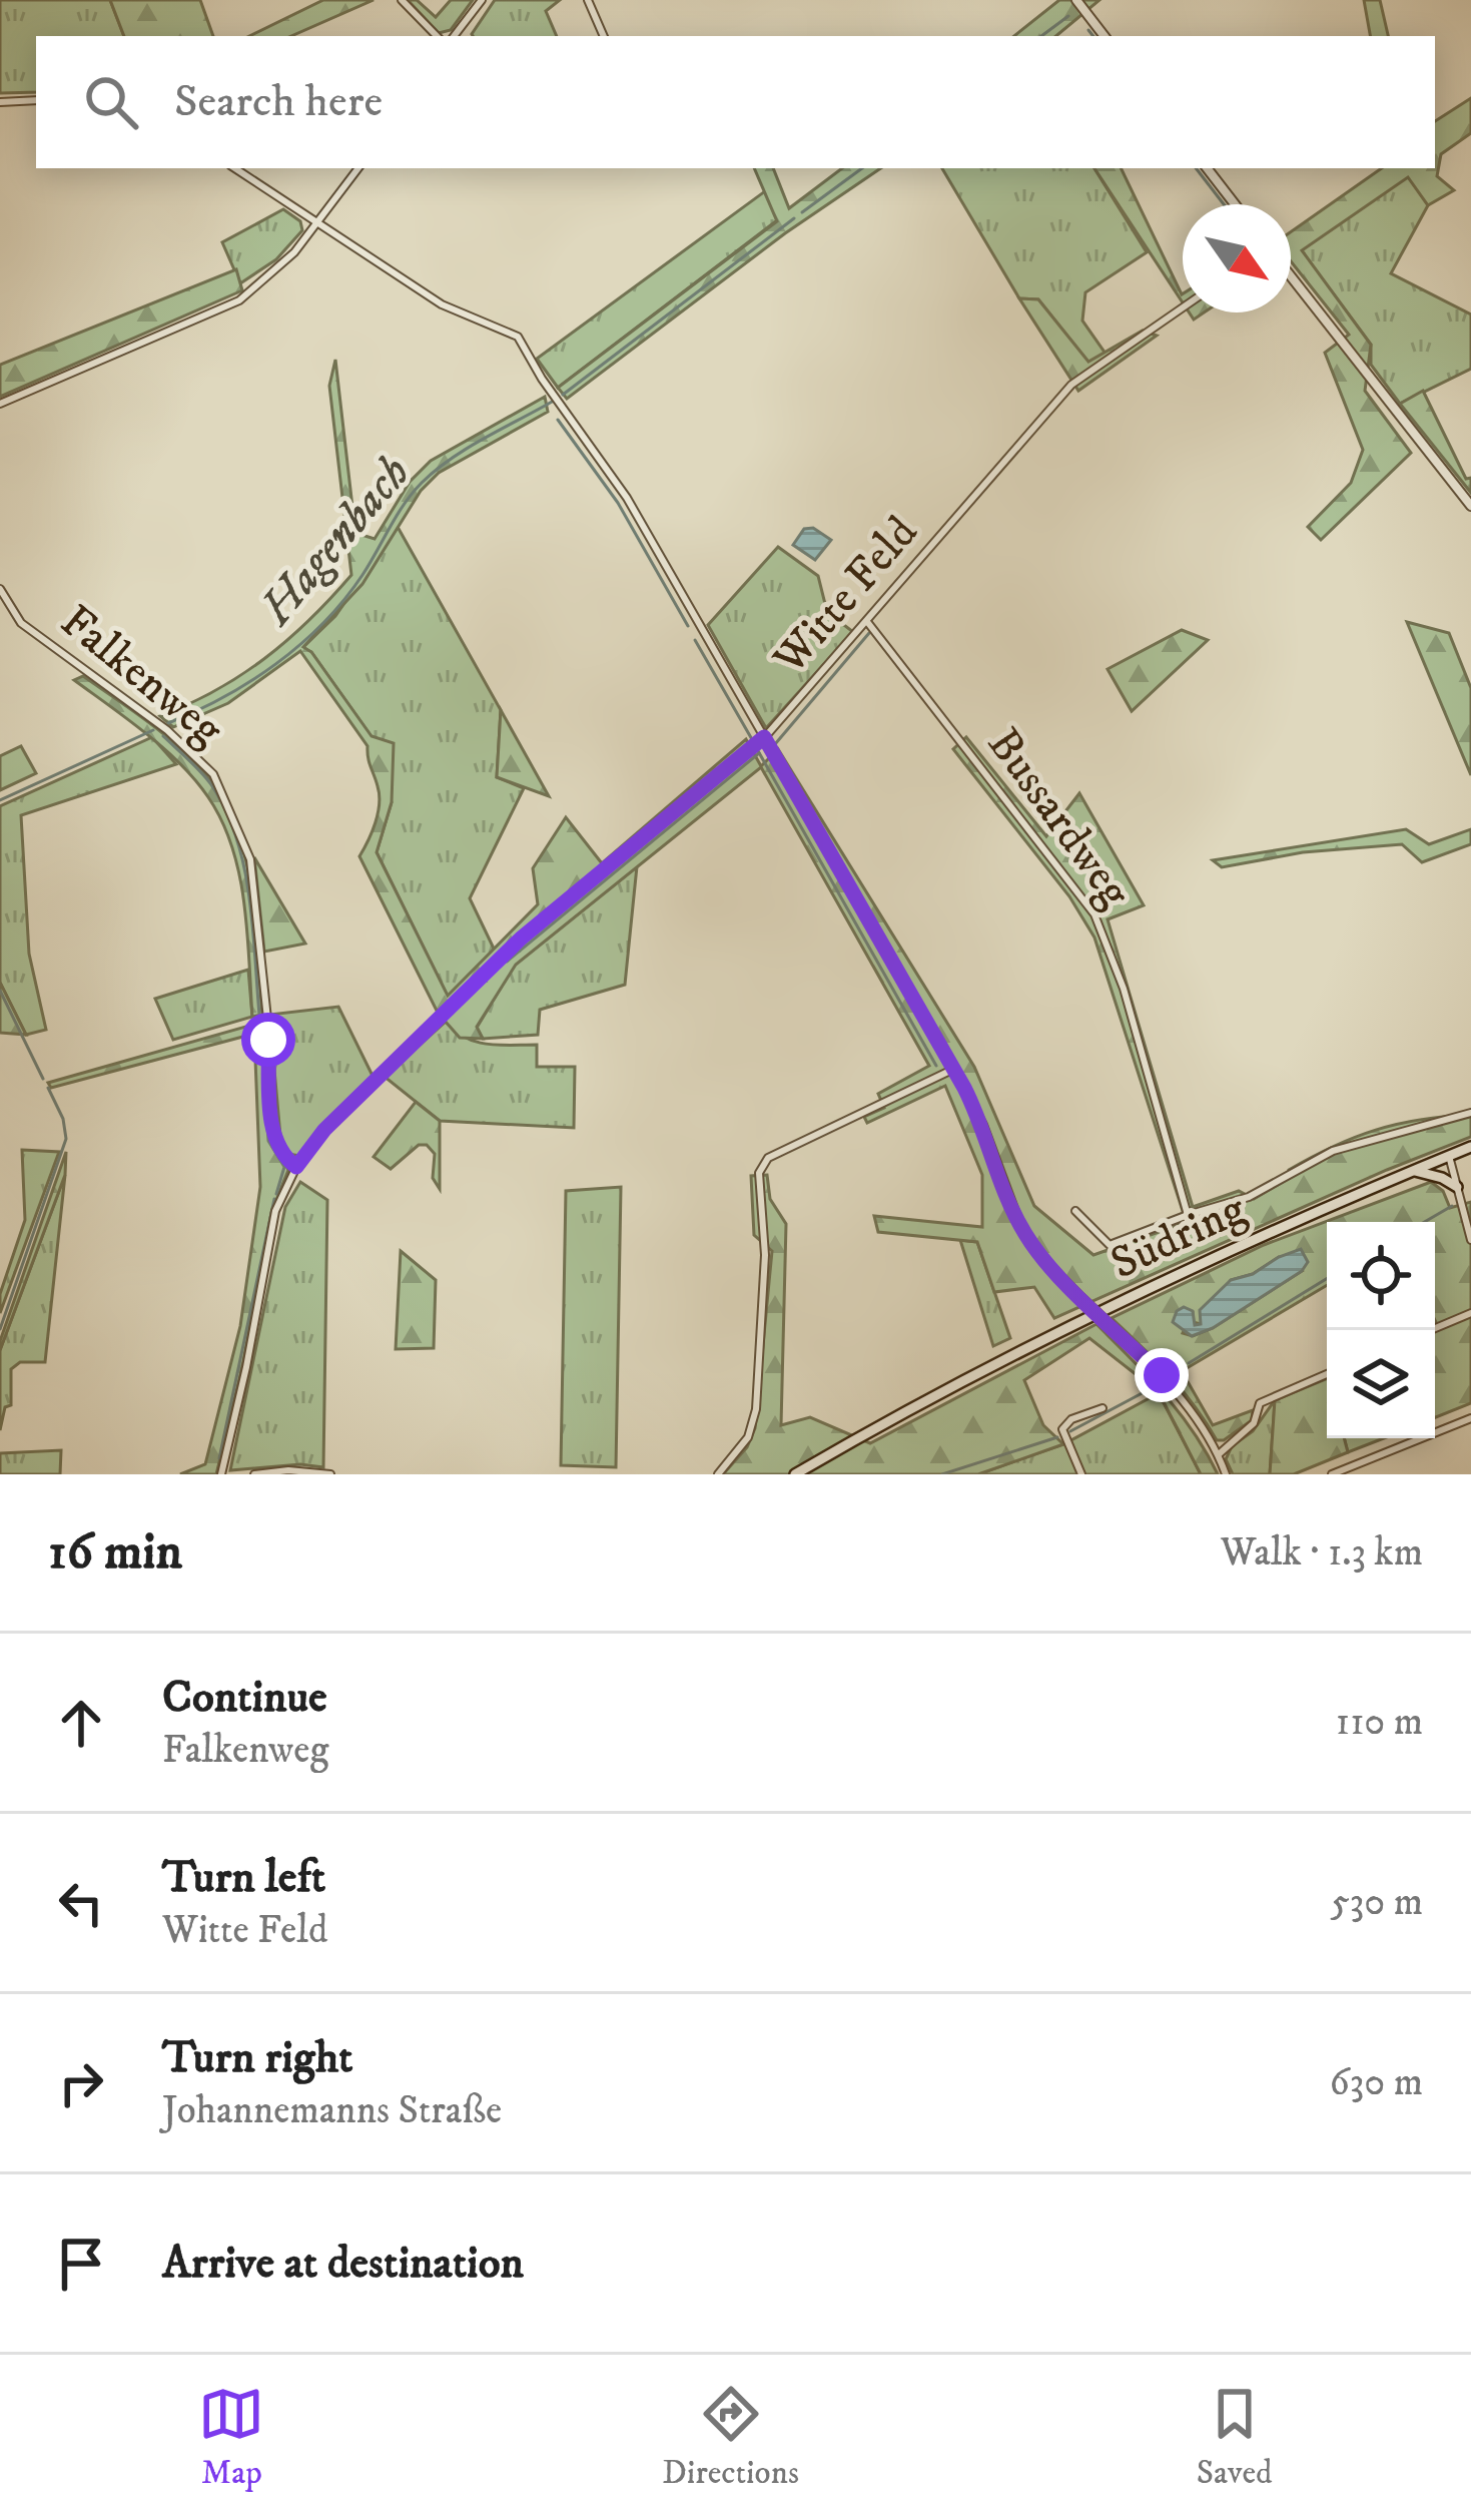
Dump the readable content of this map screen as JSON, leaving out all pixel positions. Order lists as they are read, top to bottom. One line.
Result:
{"streets":{"main road":["Südring"],"street":["Witte Feld","Falkenweg","Bussardweg"]},"crossings":[["Witte Feld","Falkenweg"],["Witte Feld","Bussardweg"]],"water":["Hagenbach"],"north":"bottom right","page":{"search":"Search here","heading":["16 min","Walk · 1.3 km"],"list":[["Continue","Falkenweg","110 m"],["Turn left","Witte Feld","530 m"],["Turn right","Johannemanns Straße","630 m"],"Arrive at destination"],"nav":["Map","Directions","Saved"]}}
